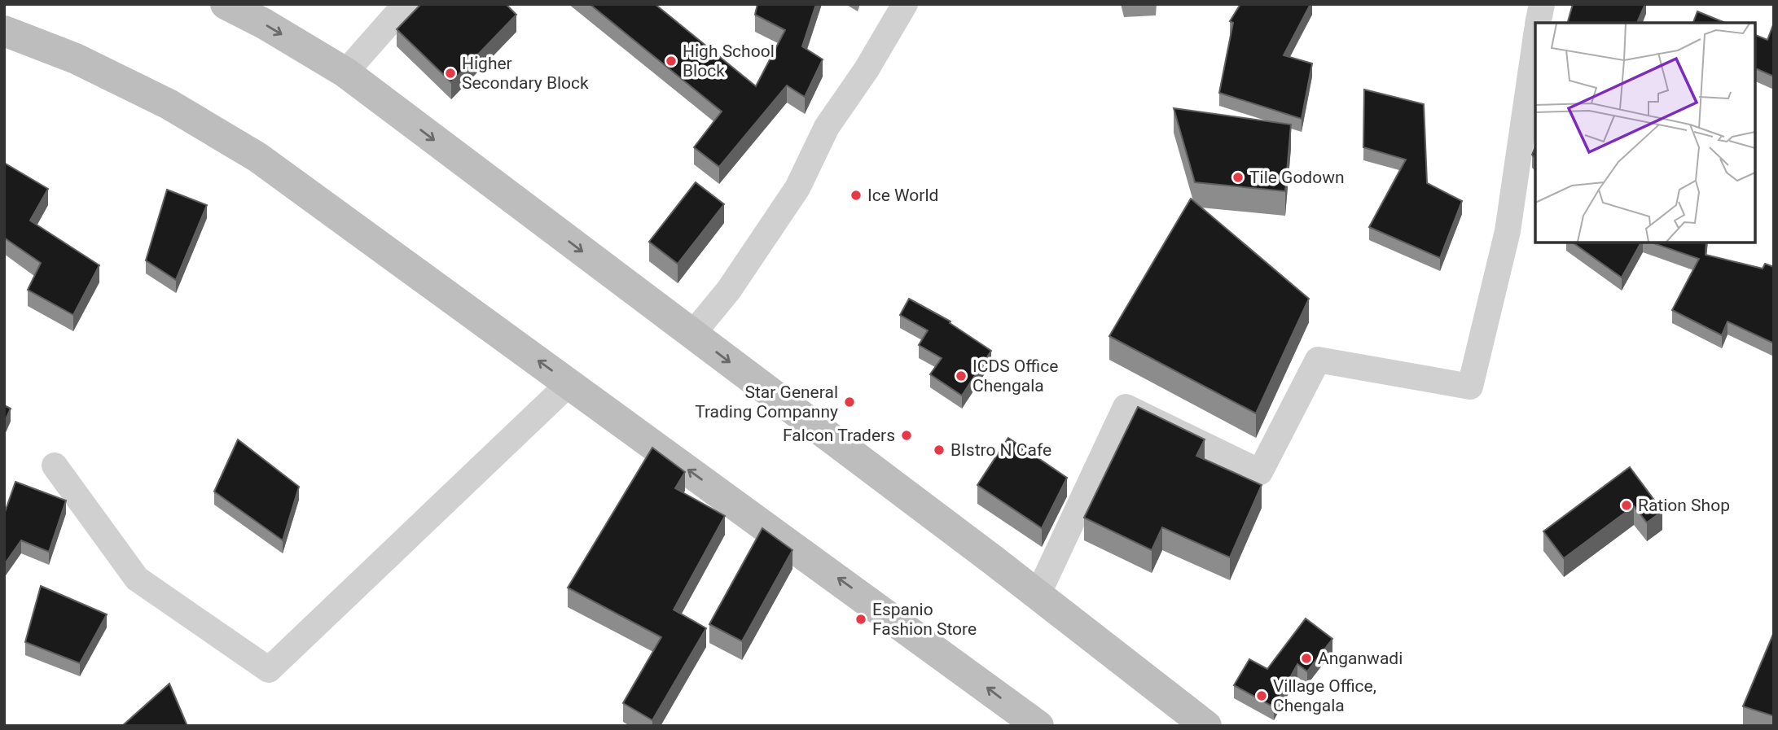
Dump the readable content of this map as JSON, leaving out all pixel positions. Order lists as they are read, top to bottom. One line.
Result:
{"places":["High School Block","Higher Secondary Block","Tile Godown","Ice World","ICDS Office Chengala","Star General Trading Companny","Falcon Traders","BIstro N Cafe","Ration Shop","Espanio Fashion Store","Anganwadi","Village Office, Chengala"]}
